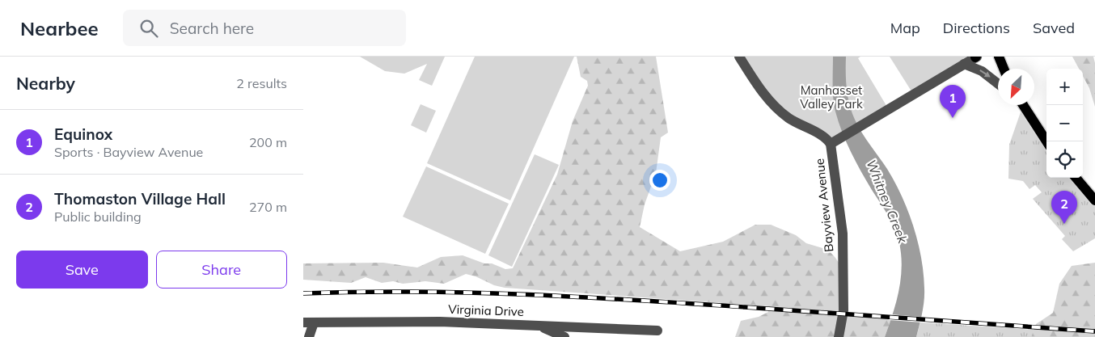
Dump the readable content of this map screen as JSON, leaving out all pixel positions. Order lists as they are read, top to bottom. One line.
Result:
{"streets":{"street":["Bayview Avenue","Virginia Drive"]},"water":["Whitney Creek"],"parks":["Manhasset Valley Park"],"north":"bottom left","page":{"header":"Nearbee","search":"Search here","nav":["Map","Directions","Saved"],"heading":["Nearby","2 results"],"map_buttons":["+","−"],"pins":["1","2"],"list":[{"mark":"1","name":"Equinox","note":"Sports · Bayview Avenue","value":"200 m"},{"mark":"2","name":"Thomaston Village Hall","note":"Public building","value":"270 m"}],"buttons":["Save","Share"]}}
